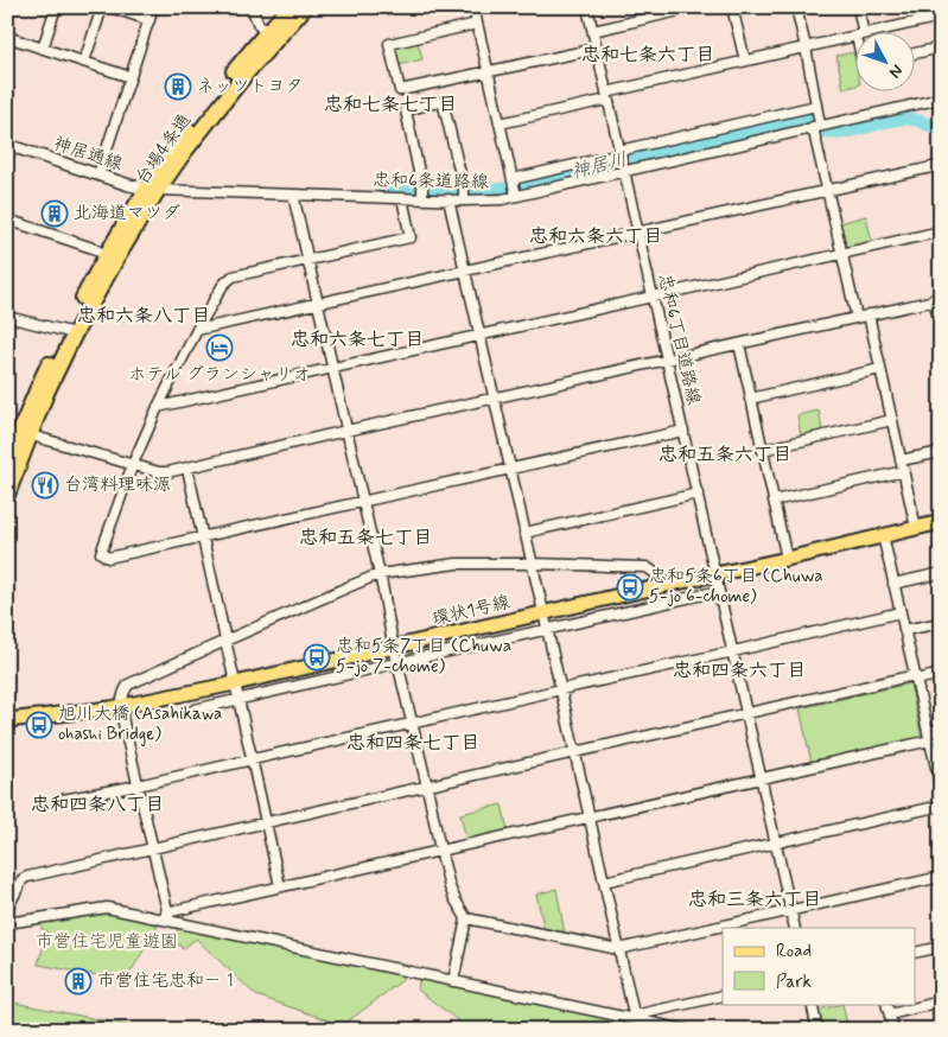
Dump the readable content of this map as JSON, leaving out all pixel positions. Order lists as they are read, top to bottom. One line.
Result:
{"streets":{"highway":["台場4条通"],"main road":["環状1号線"],"street":["神居通線","忠和6条道路線","忠和6丁目道路線"]},"crossings":[["台場4条通","神居通線"],["台場4条通","忠和6条道路線"],["神居通線","忠和6条道路線"],["忠和6条道路線","忠和6丁目道路線"],["忠和6丁目道路線","環状1号線"]],"districts":["忠和七条六丁目","忠和七条七丁目","忠和六条六丁目","忠和六条八丁目","忠和六条七丁目","忠和五条六丁目","忠和五条七丁目","忠和四条六丁目","忠和四条七丁目","忠和四条八丁目","忠和三条六丁目"],"water":["神居川"],"parks":["市営住宅児童遊園"],"places":{"building":["ネッツトヨタ","北海道マツダ","市営住宅忠和－１"],"hotel":["ホテル グランシャリオ"],"restaurant":["台湾料理味源"],"bus stop":["忠和5条6丁目 (Chuwa 5-jo 6-chome)","忠和5条7丁目 (Chuwa 5-jo 7-chome)","旭川大橋 (Asahikawa ohashi Bridge)"]},"legend":["Road","Park"],"north":"bottom right"}
